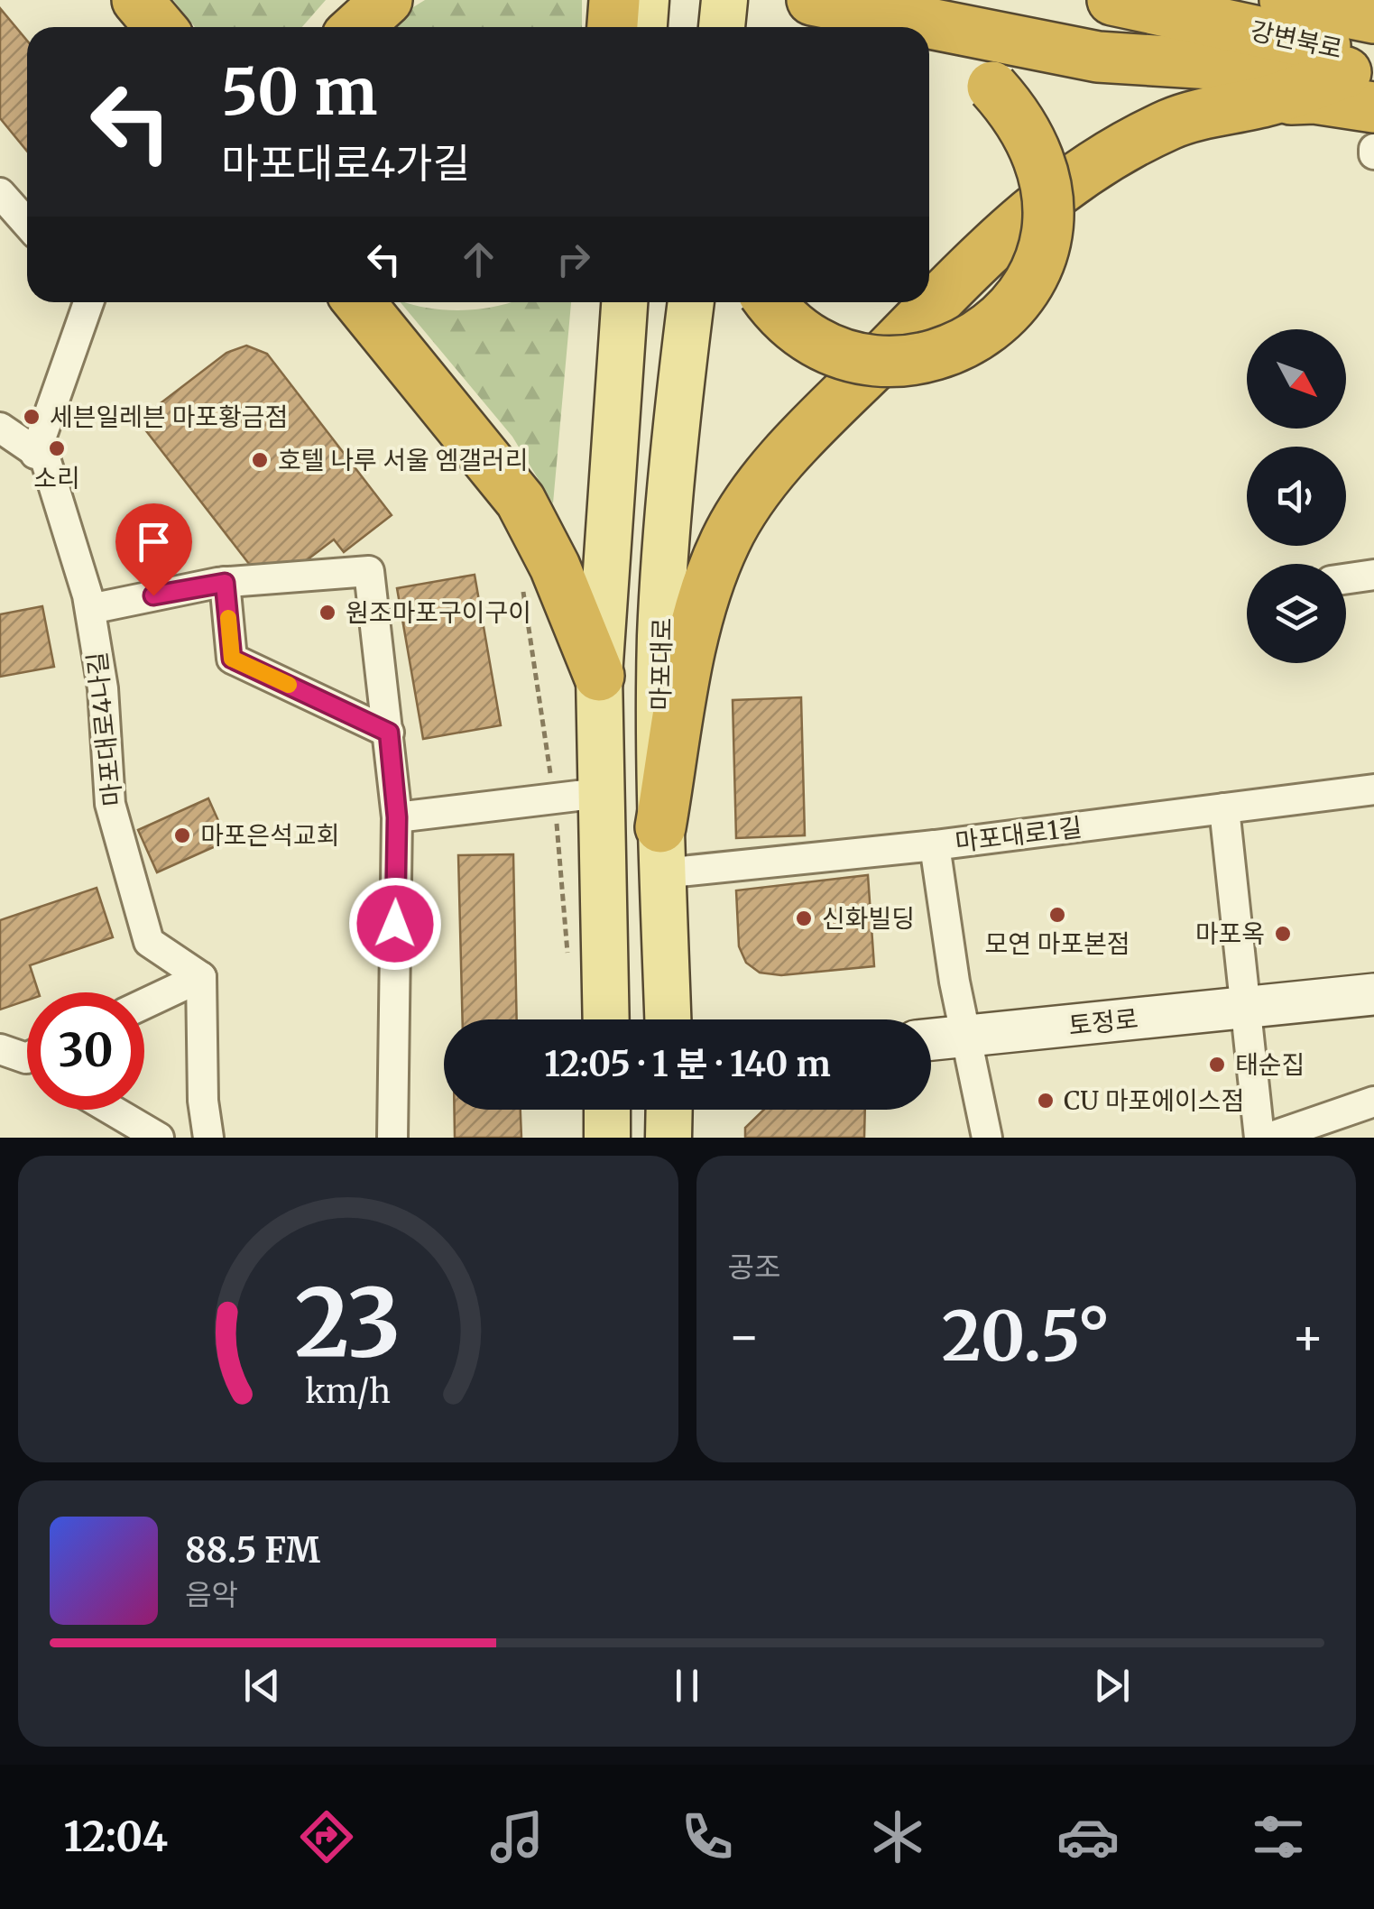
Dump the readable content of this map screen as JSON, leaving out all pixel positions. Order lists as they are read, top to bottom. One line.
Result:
{"streets":{"highway":["강변북로"],"main road":["마포대로","토정로"],"street":["마포대로4나길","마포대로1길"]},"crossings":[["마포대로","마포대로1길"]],"places":["세븐일레븐 마포황금점","소리","호텔 나루 서울 엠갤러리","원조마포구이구이","마포은석교회","모연 마포본점","신화빌딩","마포옥","태순집","CU 마포에이스점"],"north":"bottom right","page":{"turn":["50 m","마포대로4가길"],"limit":"30","trip":"12:05 · 1 분 · 140 m","tile":"공조","heat":["−","20.5°","+"],"song":["88.5 FM","음악"],"tabs":"12:04","gauge":["23","km/h"]}}
